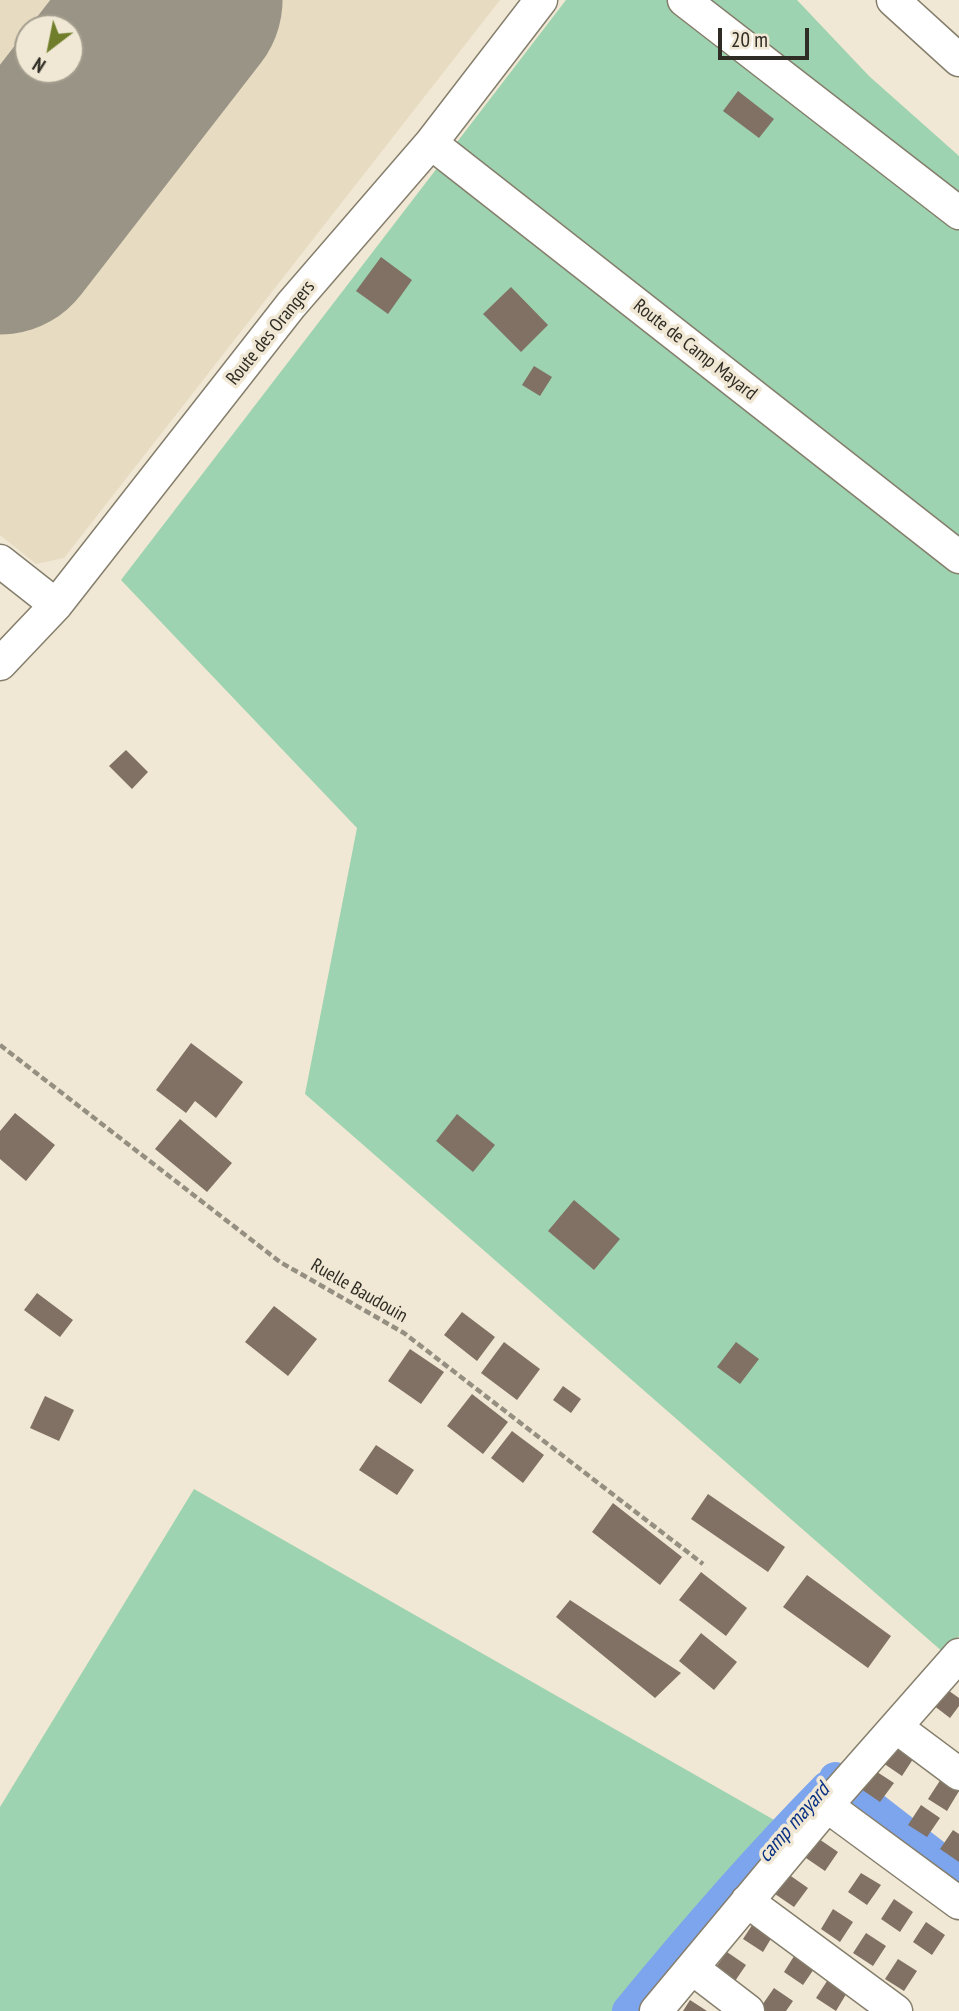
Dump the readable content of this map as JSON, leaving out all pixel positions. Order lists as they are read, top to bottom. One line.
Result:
{"streets":{"street":["Route des Orangers","Route de Camp Mayard"],"path":["Ruelle Baudouin"]},"crossings":[["Route des Orangers","Route de Camp Mayard"]],"water":["camp mayard"],"scale_bar":"20 m","north":"bottom left"}
